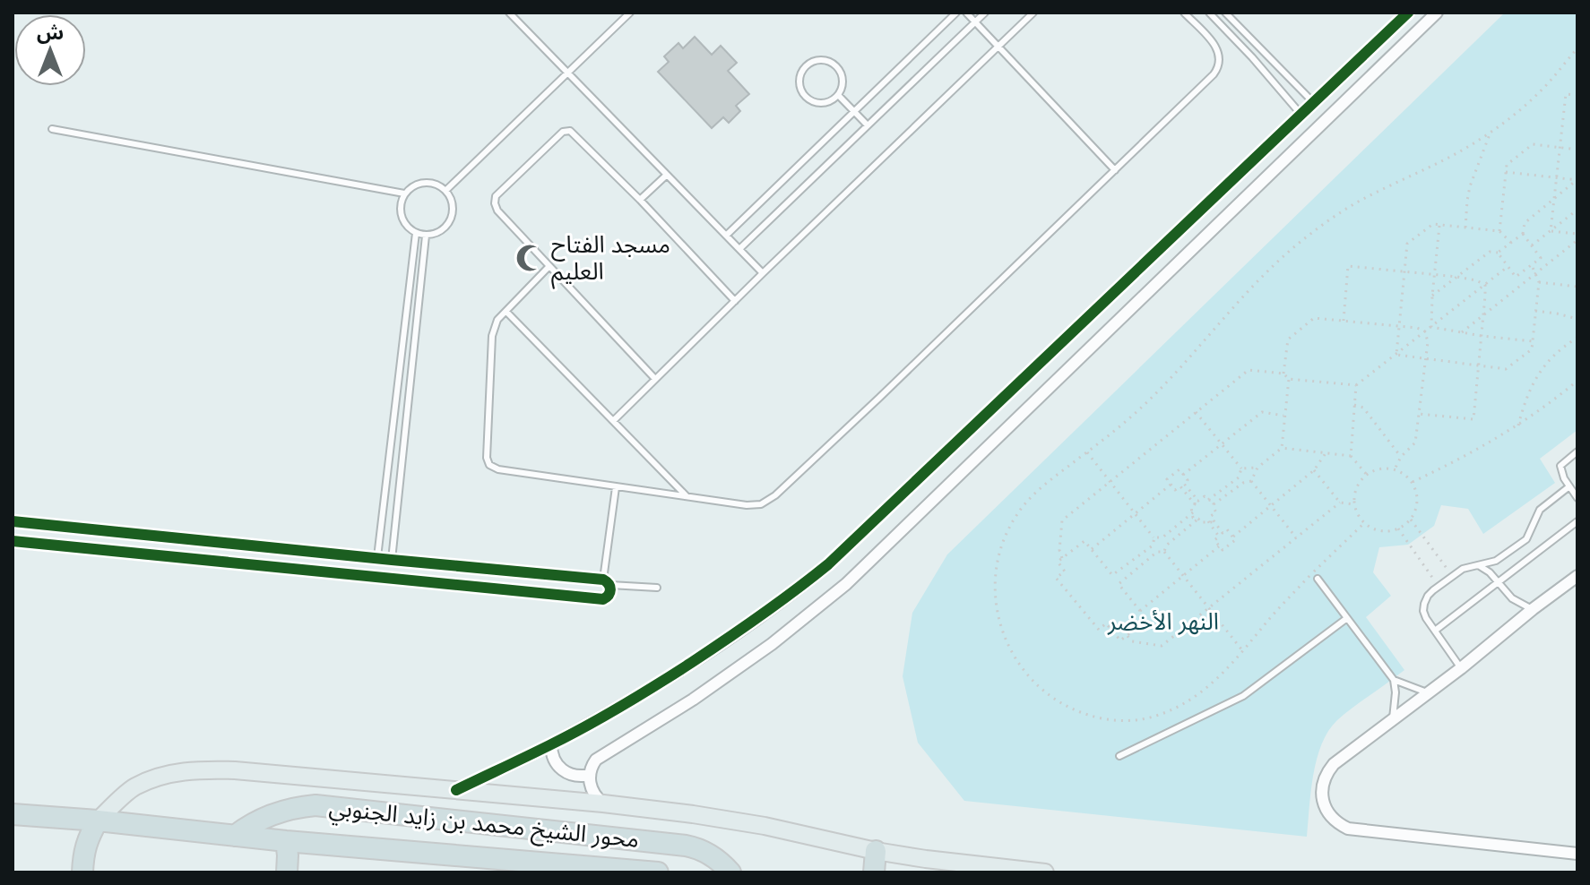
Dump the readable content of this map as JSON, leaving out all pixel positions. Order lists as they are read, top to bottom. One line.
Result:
{"streets":{"highway":["محور الشيخ محمد بن زايد الجنوبي"]},"parks":["النهر الأخضر"],"places":{"mosque":["مسجد الفتاح العليم"]},"north":"top"}
